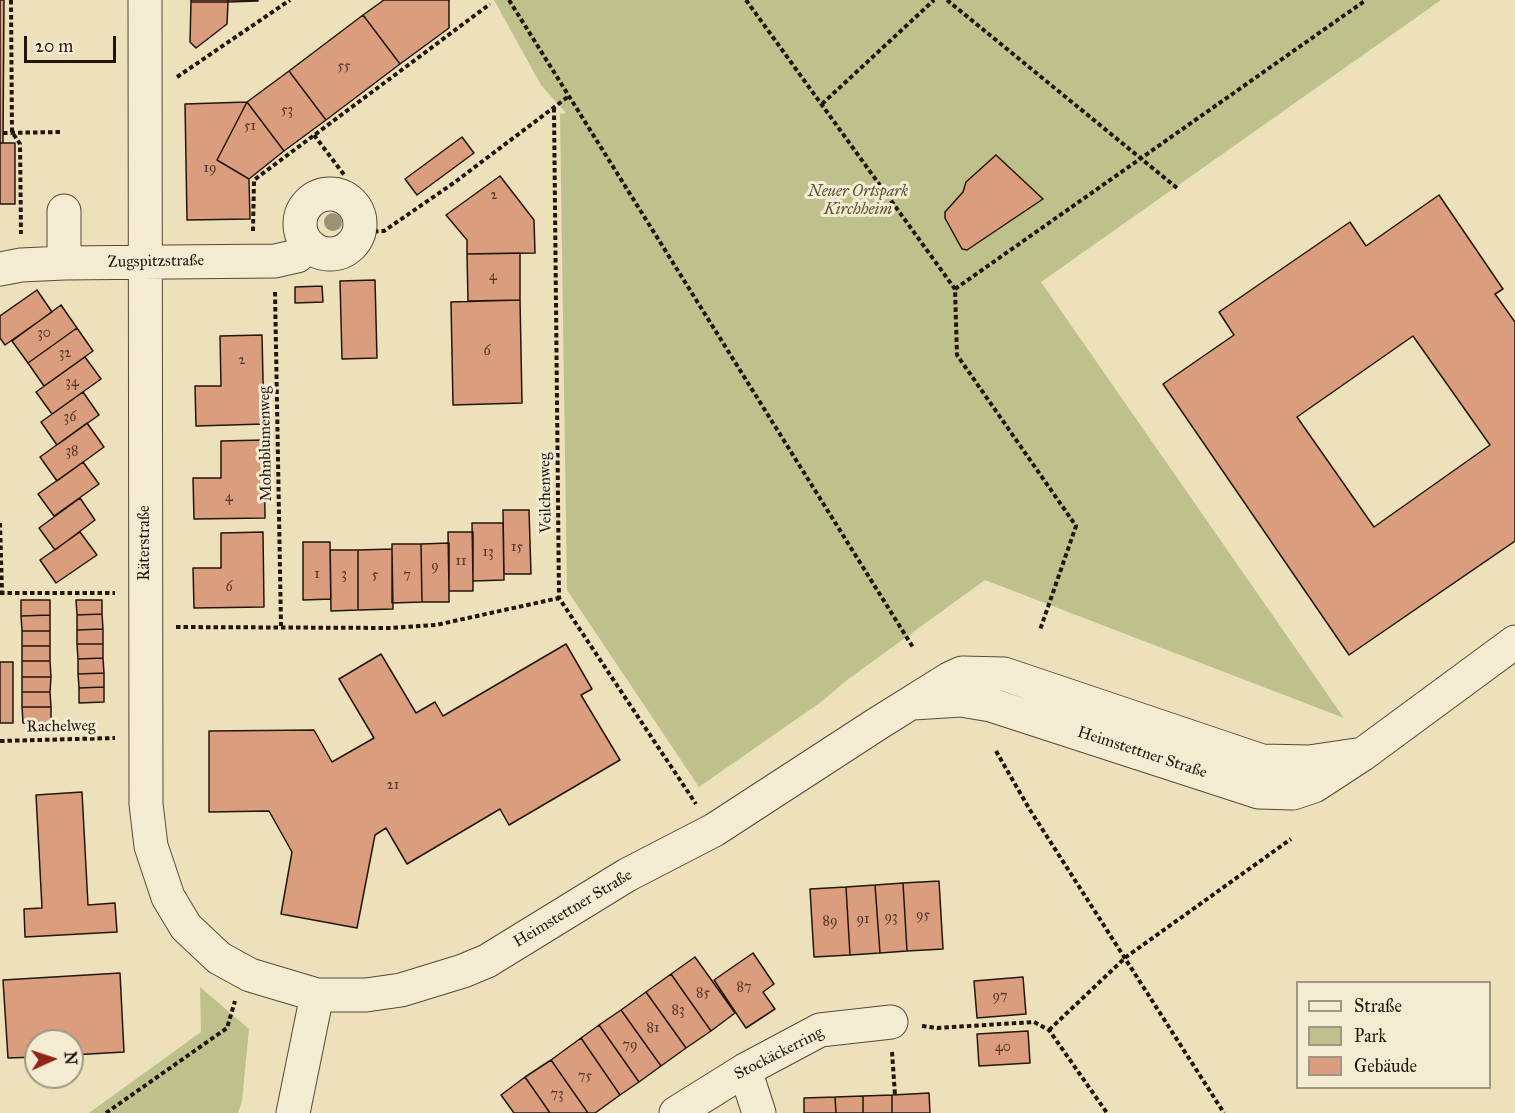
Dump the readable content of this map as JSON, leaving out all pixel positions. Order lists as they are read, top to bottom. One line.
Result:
{"streets":{"street":["Zugspitzstraße","Räterstraße","Heimstettner Straße","Stockäckerring"],"path":["Mohnblumenweg","Veilchenweg","Rachelweg"]},"crossings":[["Zugspitzstraße","Mohnblumenweg"],["Zugspitzstraße","Räterstraße"],["Räterstraße","Heimstettner Straße"]],"parks":["Neuer Ortspark Kirchheim"],"house_numbers":["55","53","51","19","2","4","30","6","32","2","34","36","38","4","15","13","11","9","1","3","5","7","6","21","95","93","91","89","87","85","97","83","81","79","40","75","73"],"legend":["Straße","Park","Gebäude"],"scale_bar":"20 m","north":"right"}
